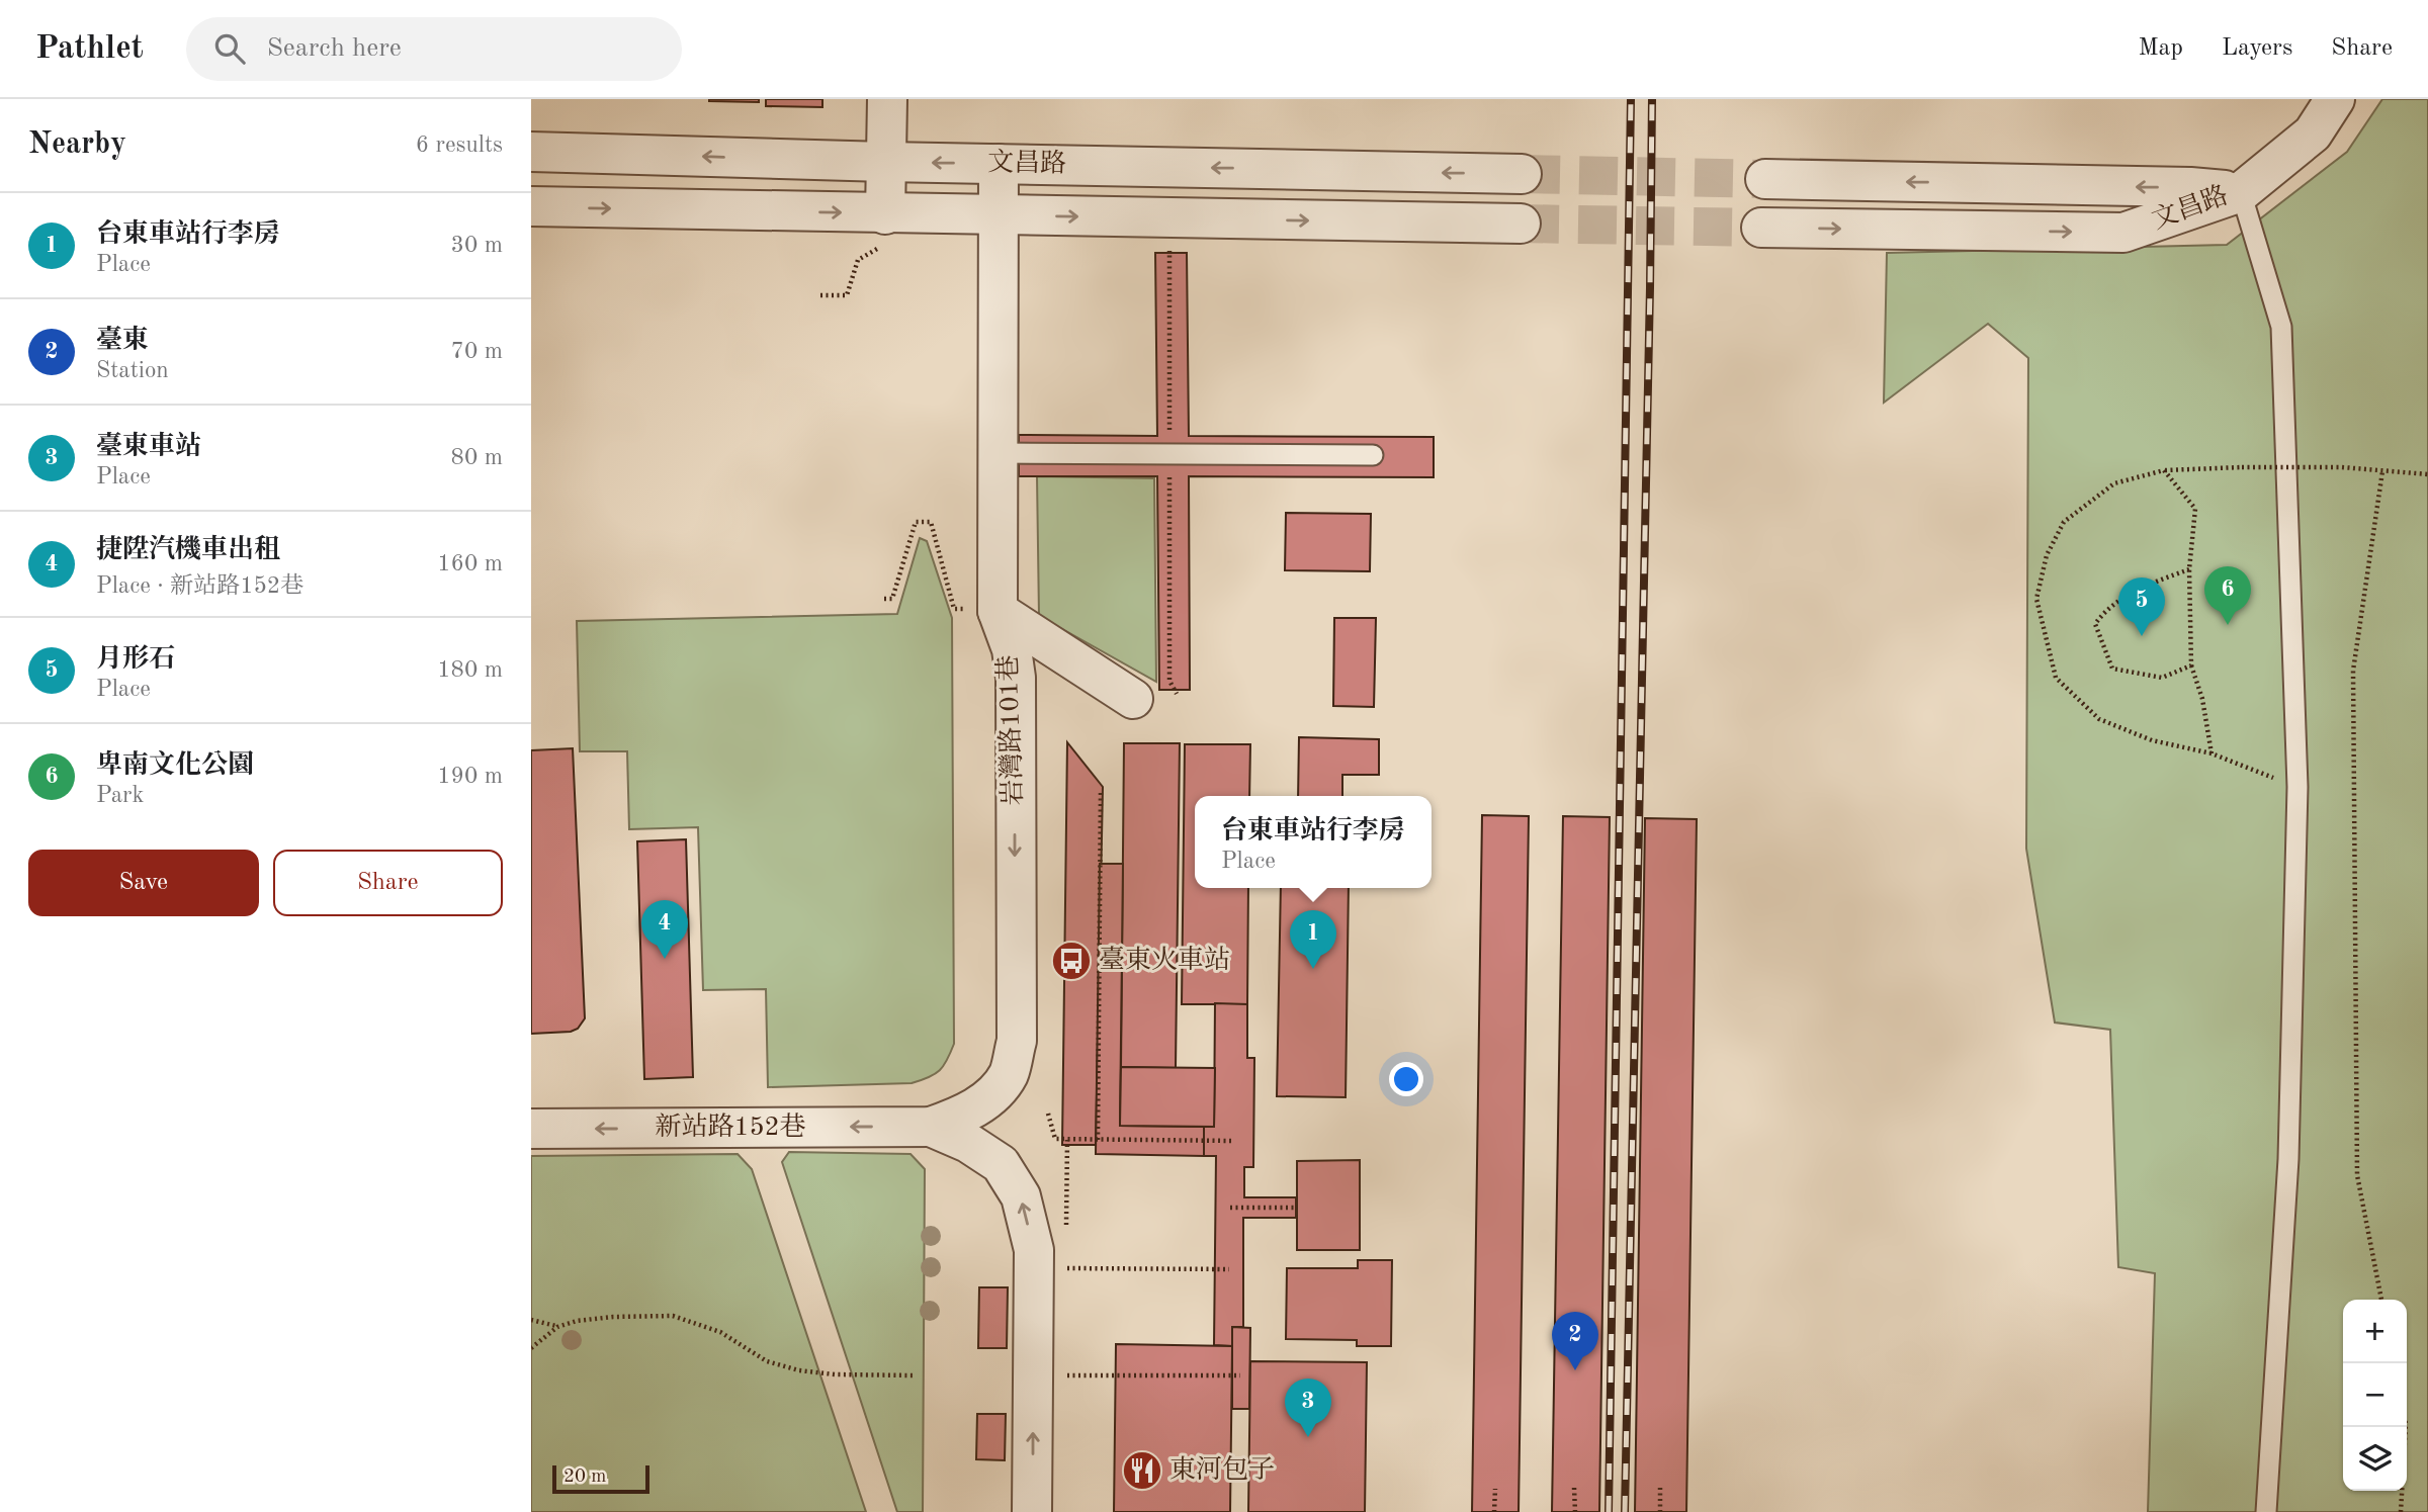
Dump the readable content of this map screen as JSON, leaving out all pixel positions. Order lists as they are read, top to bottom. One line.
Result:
{"streets":{"street":["文昌路","岩灣路101巷","新站路152巷"]},"crossings":[["文昌路","岩灣路101巷"],["岩灣路101巷","新站路152巷"]],"one_way":["岩灣路101巷","新站路152巷"],"places":{"bus stop":["臺東火車站"],"restaurant":["東河包子"]},"scale_bar":"20 m","page":{"header":"Pathlet","search":"Search here","nav":["Map","Layers","Share"],"heading":["Nearby","6 results"],"list":[{"mark":"1","name":"台東車站行李房","note":"Place","value":"30 m"},{"mark":"2","name":"臺東","note":"Station","value":"70 m"},{"mark":"3","name":"臺東車站","note":"Place","value":"80 m"},{"mark":"4","name":"捷陞汽機車出租","note":"Place · 新站路152巷","value":"160 m"},{"mark":"5","name":"月形石","note":"Place","value":"180 m"},{"mark":"6","name":"卑南文化公園","note":"Park","value":"190 m"}],"pins":["6","5","4","1","2","3"],"popup":["台東車站行李房","Place"],"buttons":["Save","Share"],"map_buttons":["+","−"],"scale":"20 m"}}
